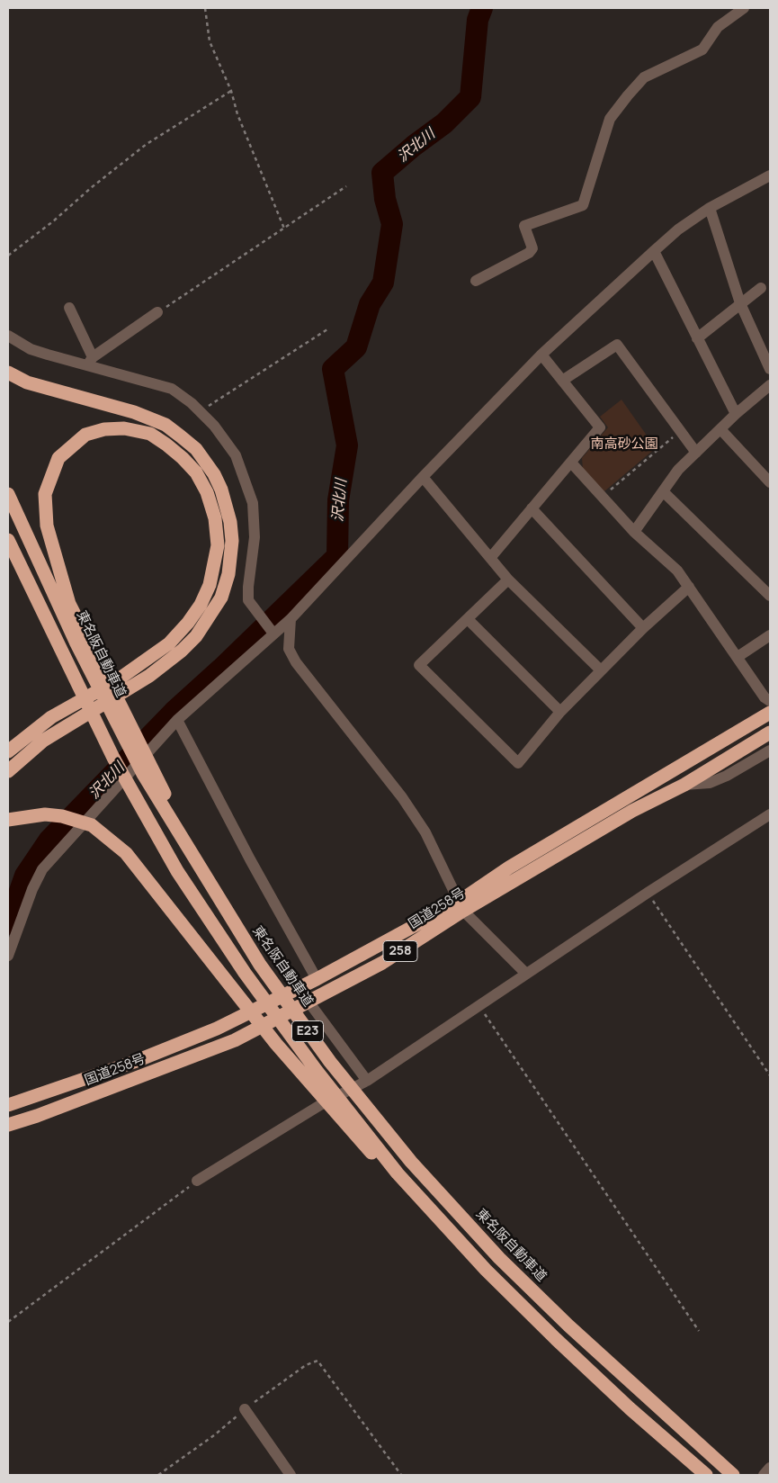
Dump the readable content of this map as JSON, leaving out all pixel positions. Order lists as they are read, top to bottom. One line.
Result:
{"streets":{"highway":["東名阪自動車道","国道258号","258","E23"]},"water":["沢北川"],"parks":["南高砂公園"]}
